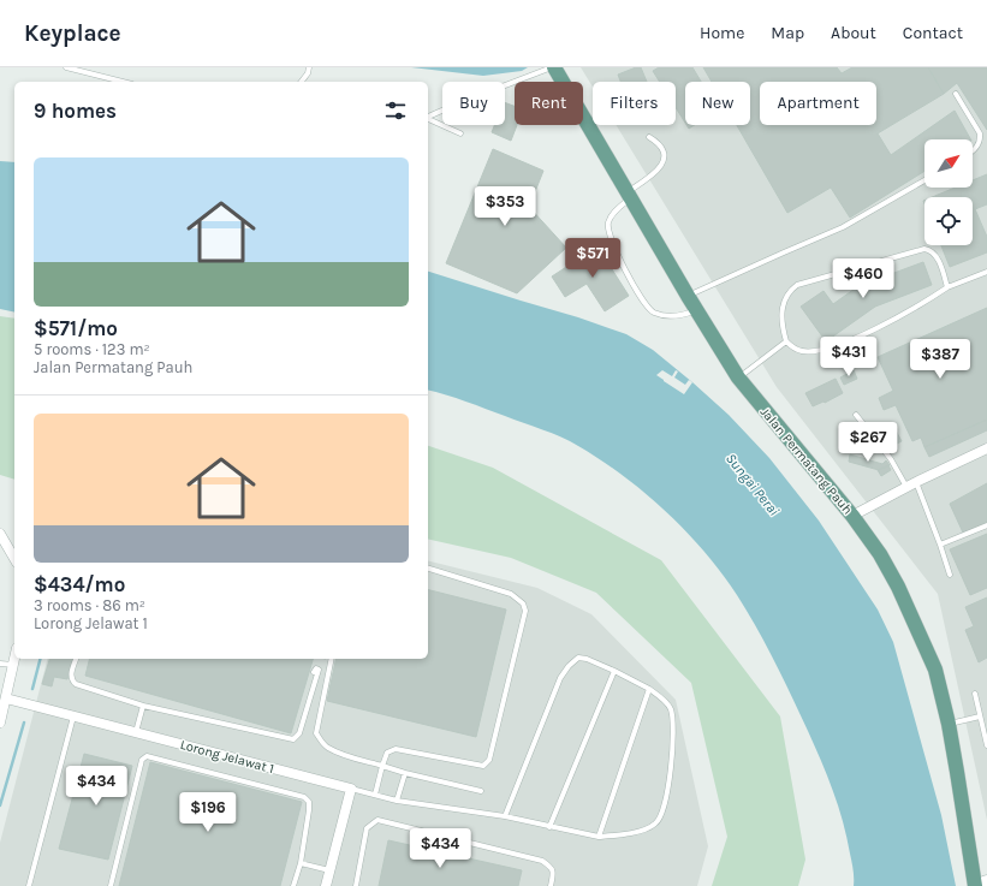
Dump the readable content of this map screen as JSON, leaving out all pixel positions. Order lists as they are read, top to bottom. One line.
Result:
{"streets":{"main road":["Jalan Permatang Pauh"],"street":["Lorong Jelawat 1"]},"water":["Sungai Perai"],"north":"top right","page":{"header":"Keyplace","nav":["Home","Map","About","Contact"],"chip":["Buy","Rent","Filters","New","Apartment"],"heading":"9 homes","list":[{"name":"$571/mo","note":"5 rooms · 123 m² · Jalan Permatang Pauh"},{"name":"$434/mo","note":"3 rooms · 86 m² · Lorong Jelawat 1"}],"price":["$353","$571","$460","$431","$387","$267","$434","$196","$434"]}}
